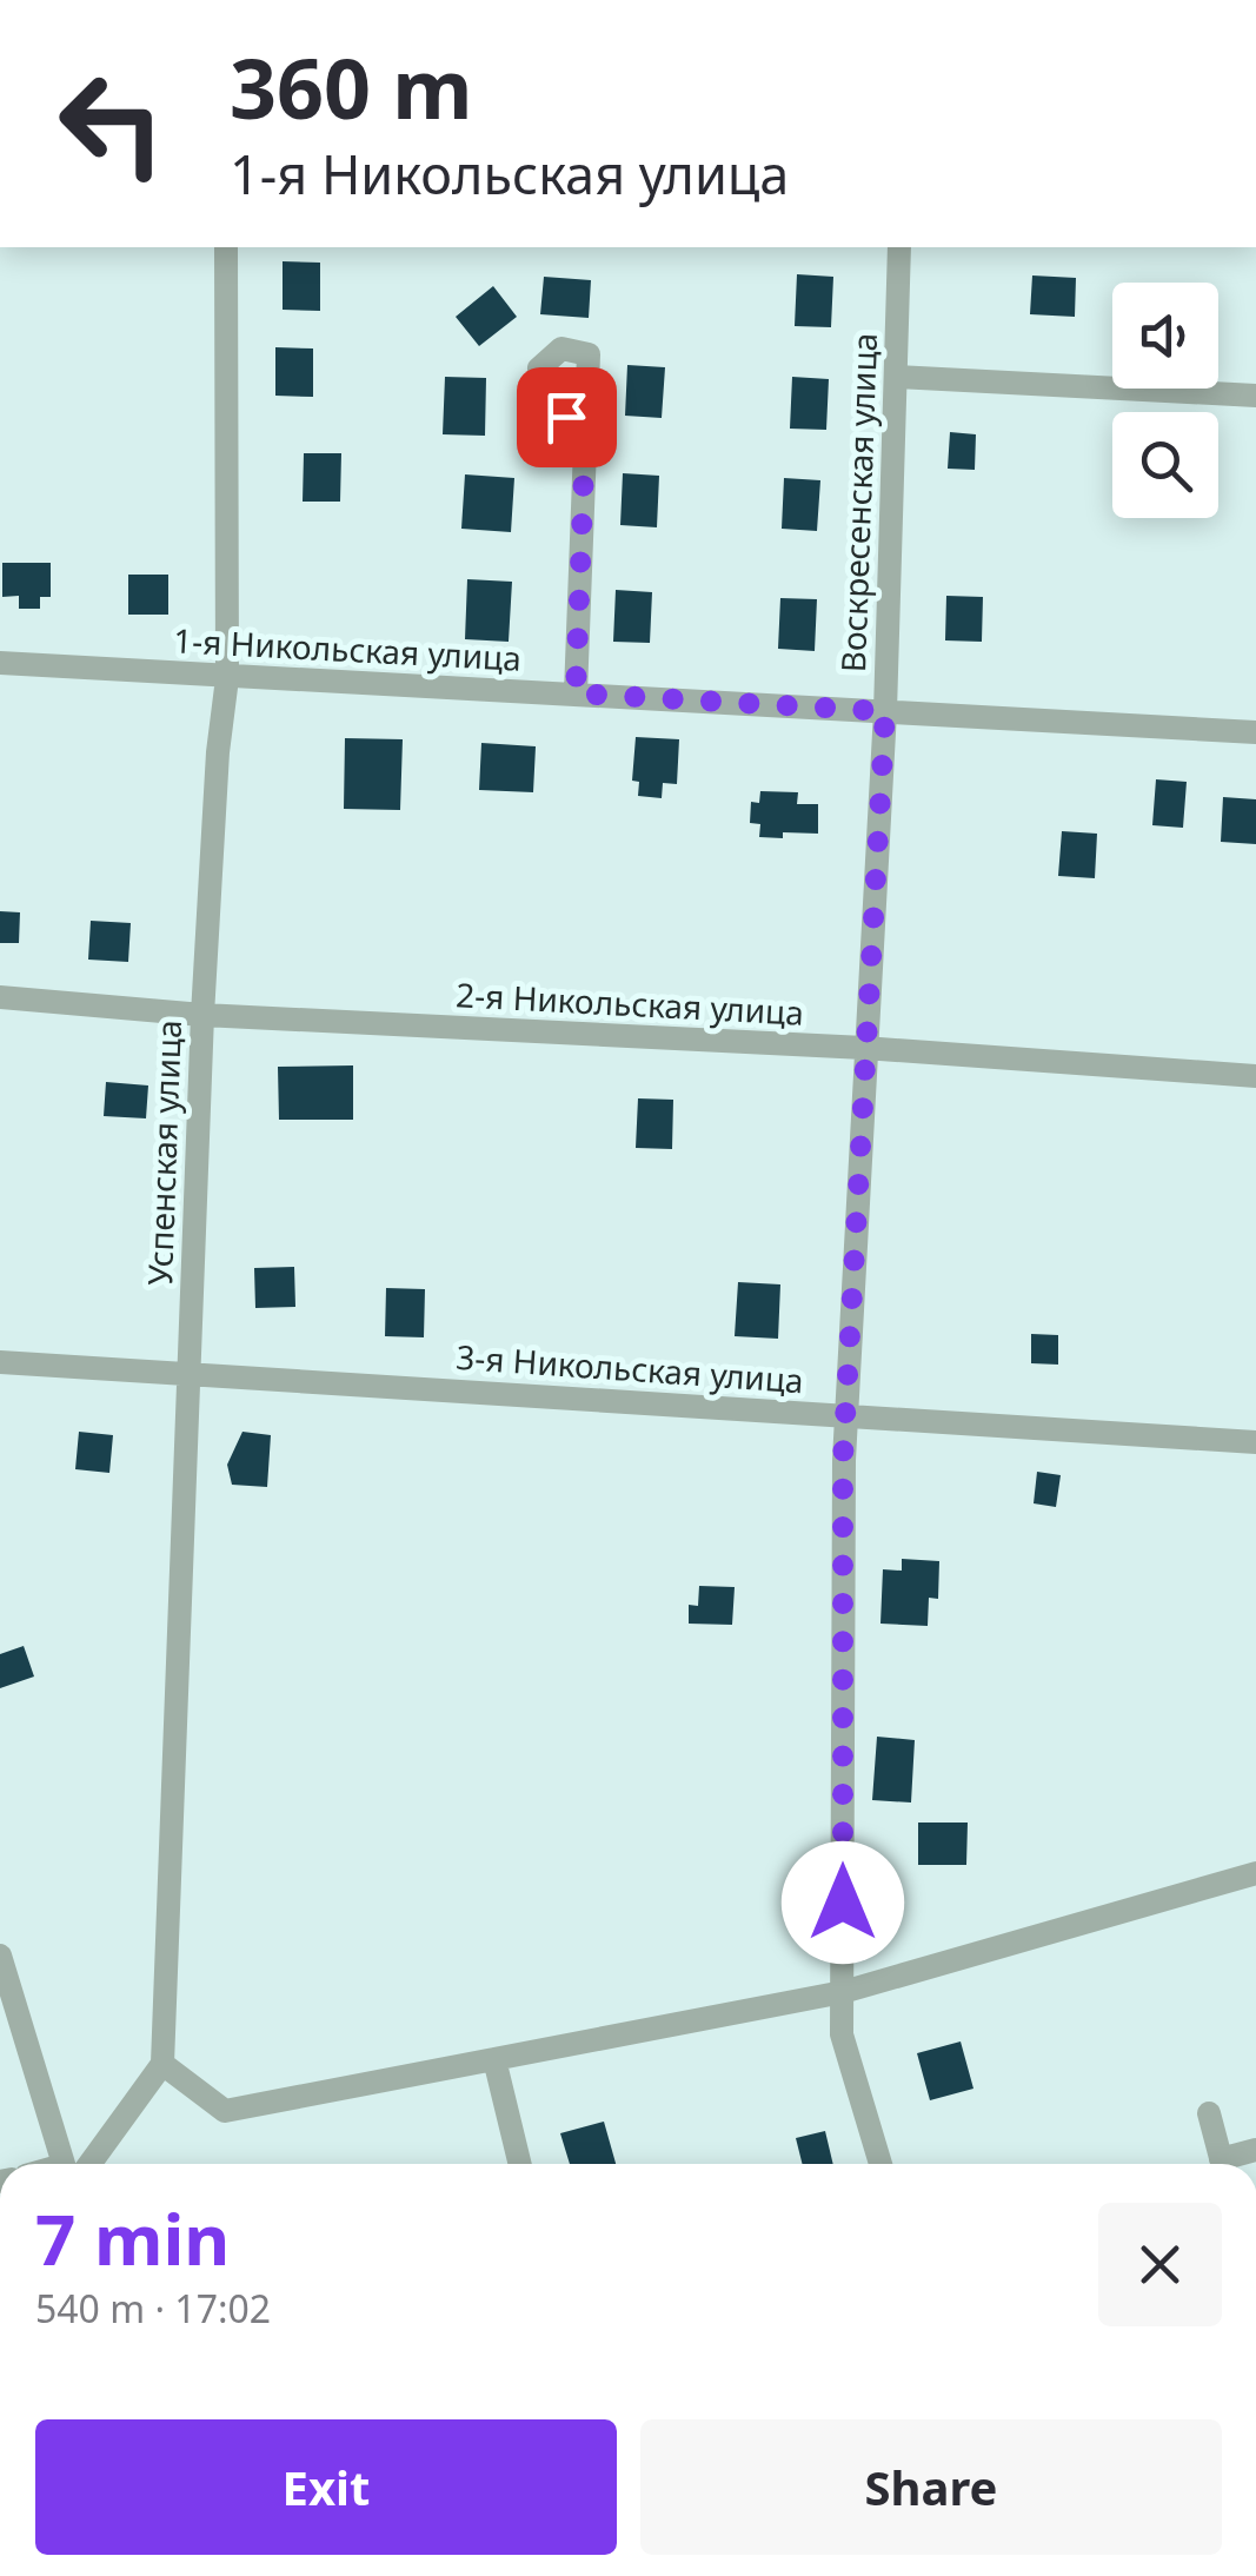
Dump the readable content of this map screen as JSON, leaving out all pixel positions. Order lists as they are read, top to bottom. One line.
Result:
{"streets":{"street":["Воскресенская улица","1-я Никольская улица","2-я Никольская улица","Успенская улица","3-я Никольская улица"]},"crossings":[["Воскресенская улица","1-я Никольская улица"],["Воскресенская улица","2-я Никольская улица"],["Воскресенская улица","3-я Никольская улица"],["1-я Никольская улица","Успенская улица"],["2-я Никольская улица","Успенская улица"],["Успенская улица","3-я Никольская улица"]],"page":{"turn":["360 m","1-я Никольская улица"],"heading":["7 min","540 m · 17:02"],"buttons":["Exit","Share"]}}
